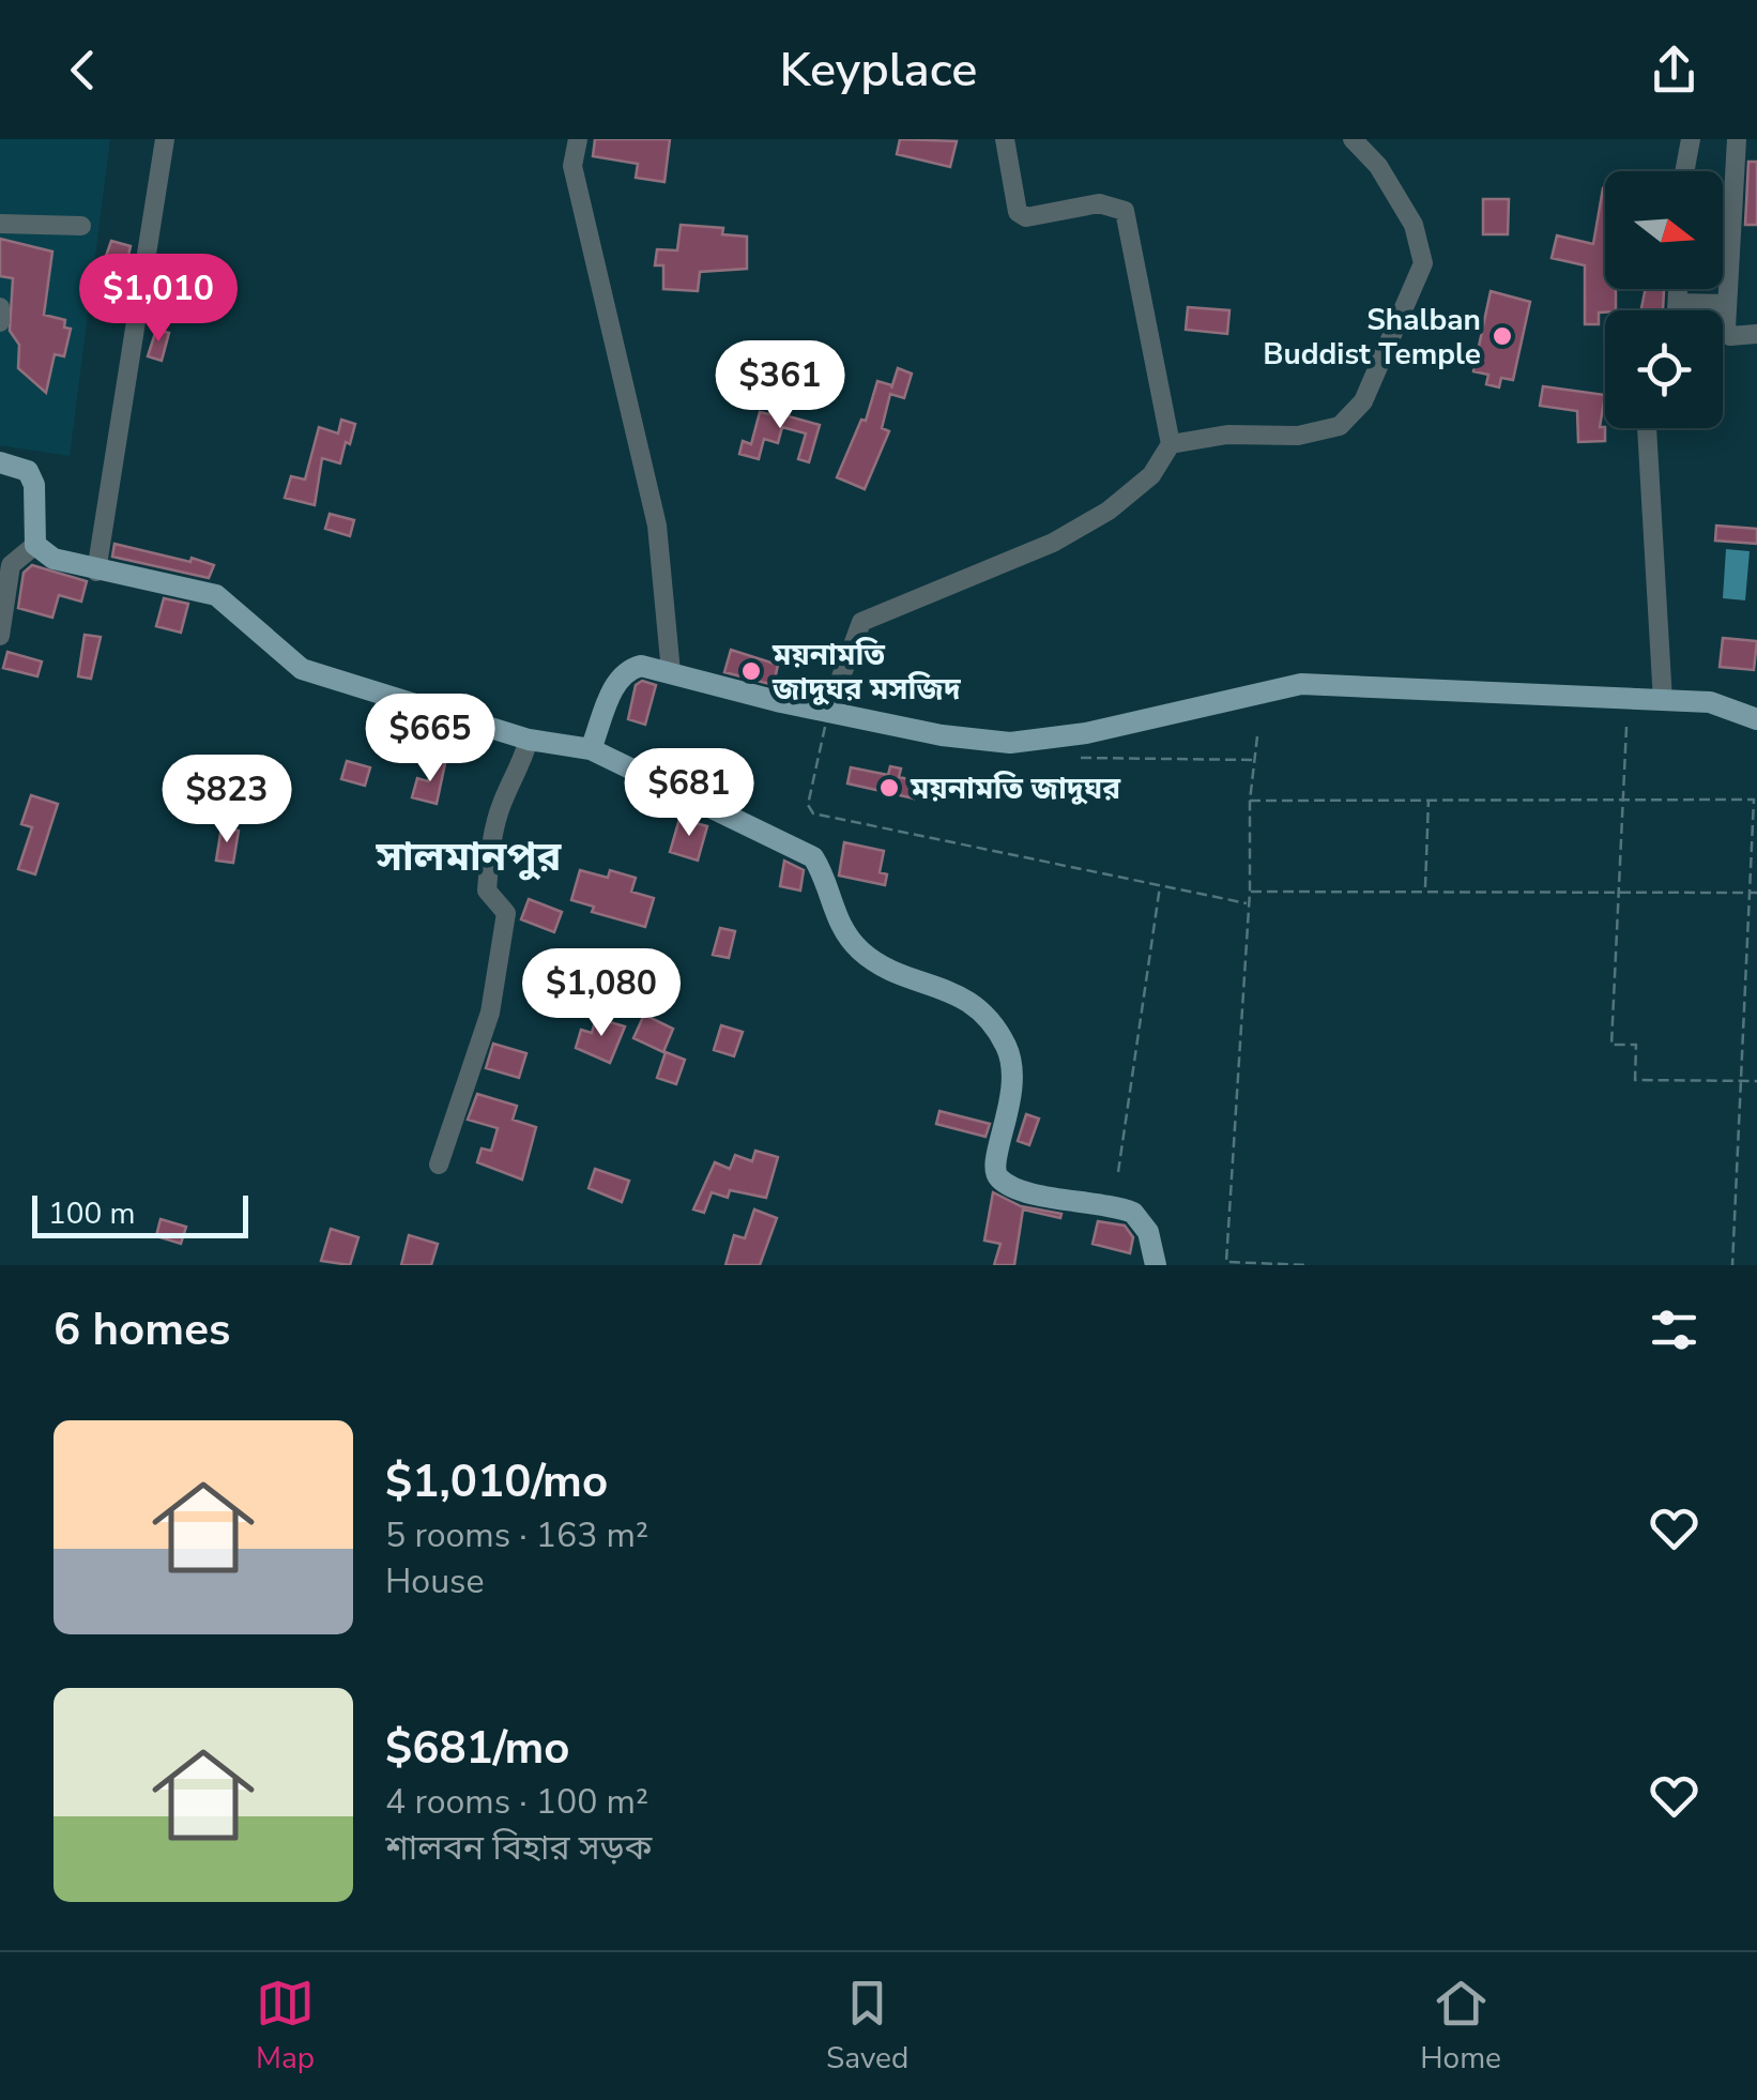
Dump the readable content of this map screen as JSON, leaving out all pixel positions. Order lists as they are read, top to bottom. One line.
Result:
{"districts":["সালমানপুর"],"places":["Shalban Buddist Temple","ময়নামতি জাদুঘর মসজিদ","ময়নামতি জাদুঘর"],"scale_bar":"100 m","north":"right","page":{"header":"Keyplace","price":["$1,010","$361","$665","$681","$823","$1,080"],"scale":"100 m","heading":"6 homes","list":[{"name":"$1,010/mo","note":"5 rooms · 163 m² · House"},{"name":"$681/mo","note":"4 rooms · 100 m² · শালবন বিহার সড়ক"}],"tabs":["Map","Saved","Home"]}}
